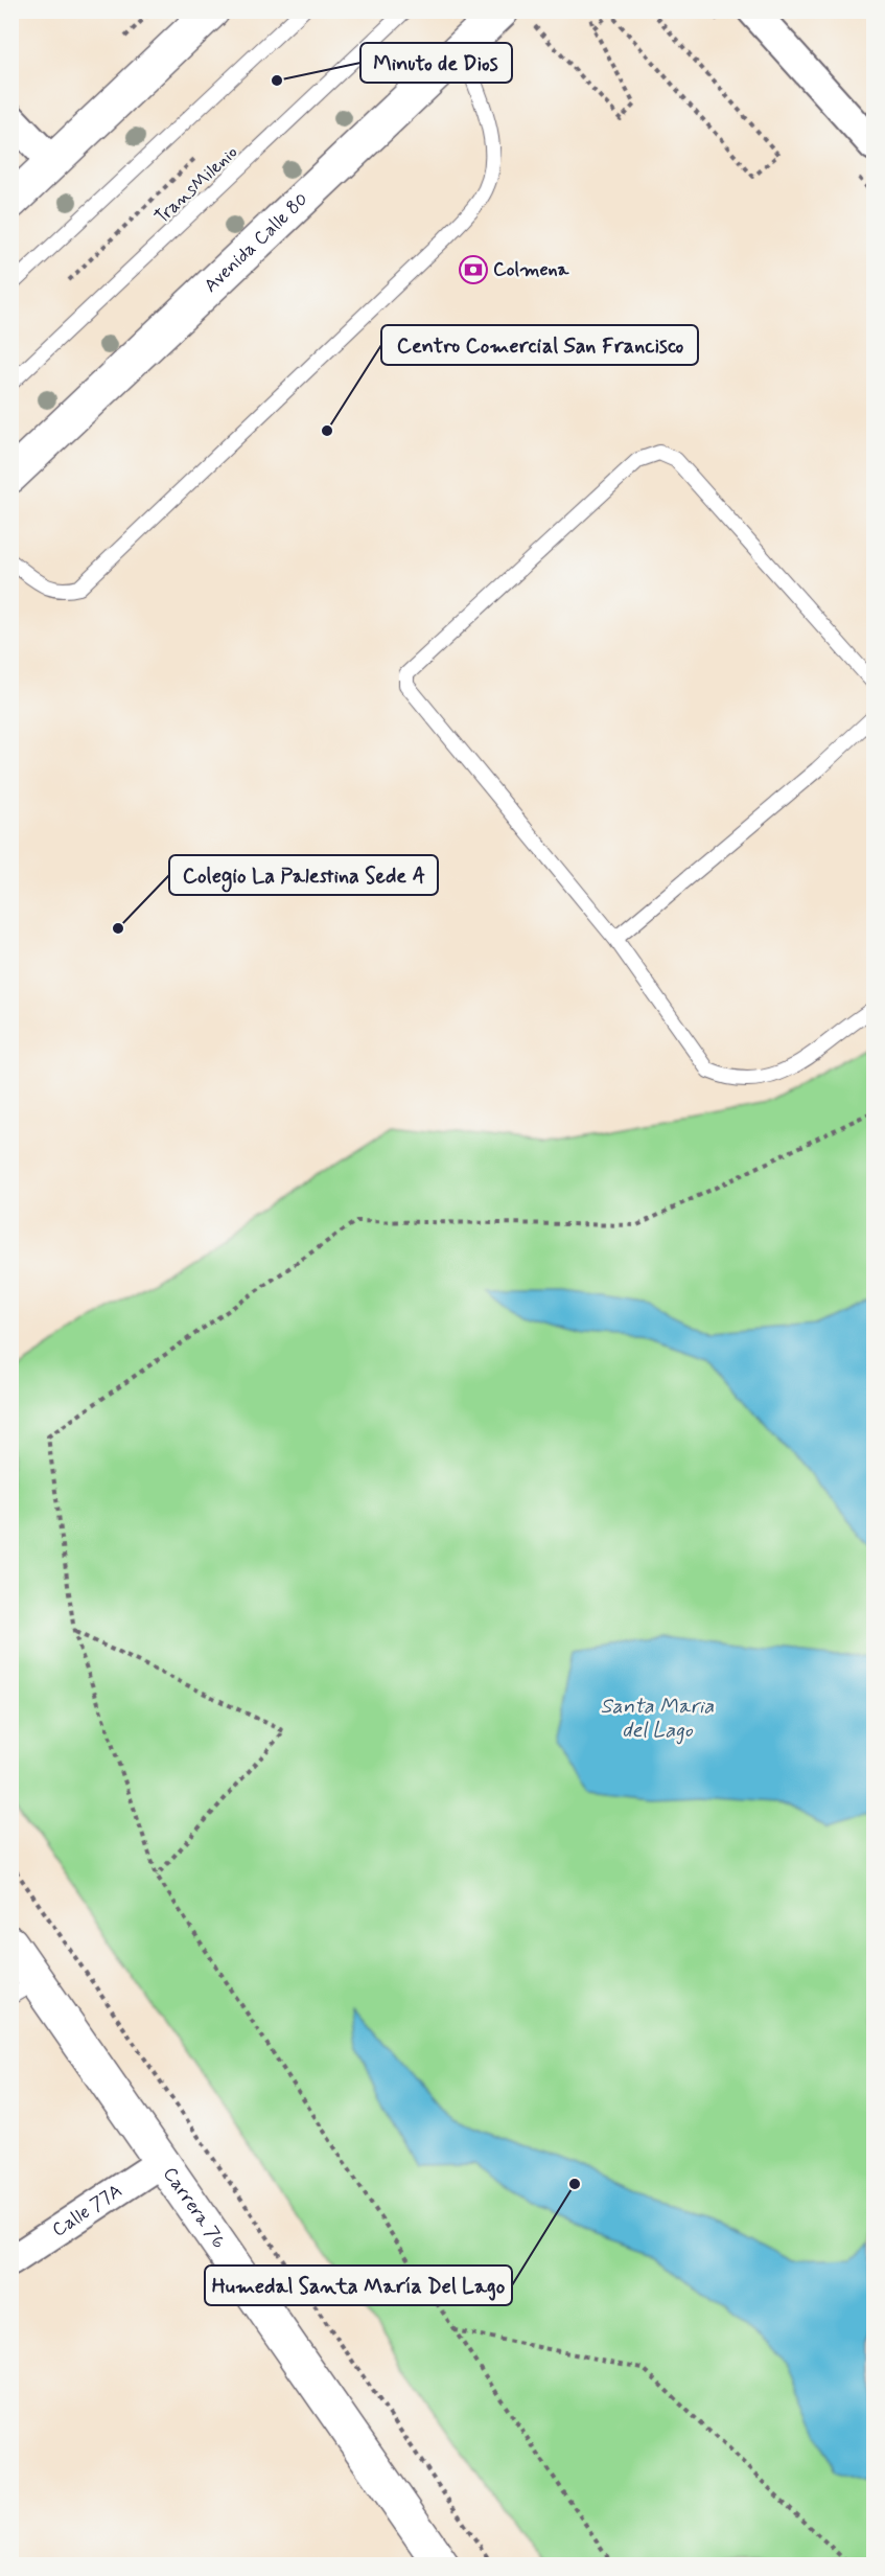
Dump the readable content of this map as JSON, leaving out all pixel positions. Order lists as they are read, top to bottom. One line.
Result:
{"streets":{"main road":["Avenida Calle 80","Carrera 76"],"street":["Calle 77A"],"lane":["TransMilenio"]},"crossings":[["Carrera 76","Calle 77A"]],"water":["Santa Maria del Lago"],"places":{"other":["Minuto de Dios","Centro Comercial San Francisco","Colegio La Palestina Sede A","Humedal Santa María Del Lago"],"bank":["Colmena"]}}
